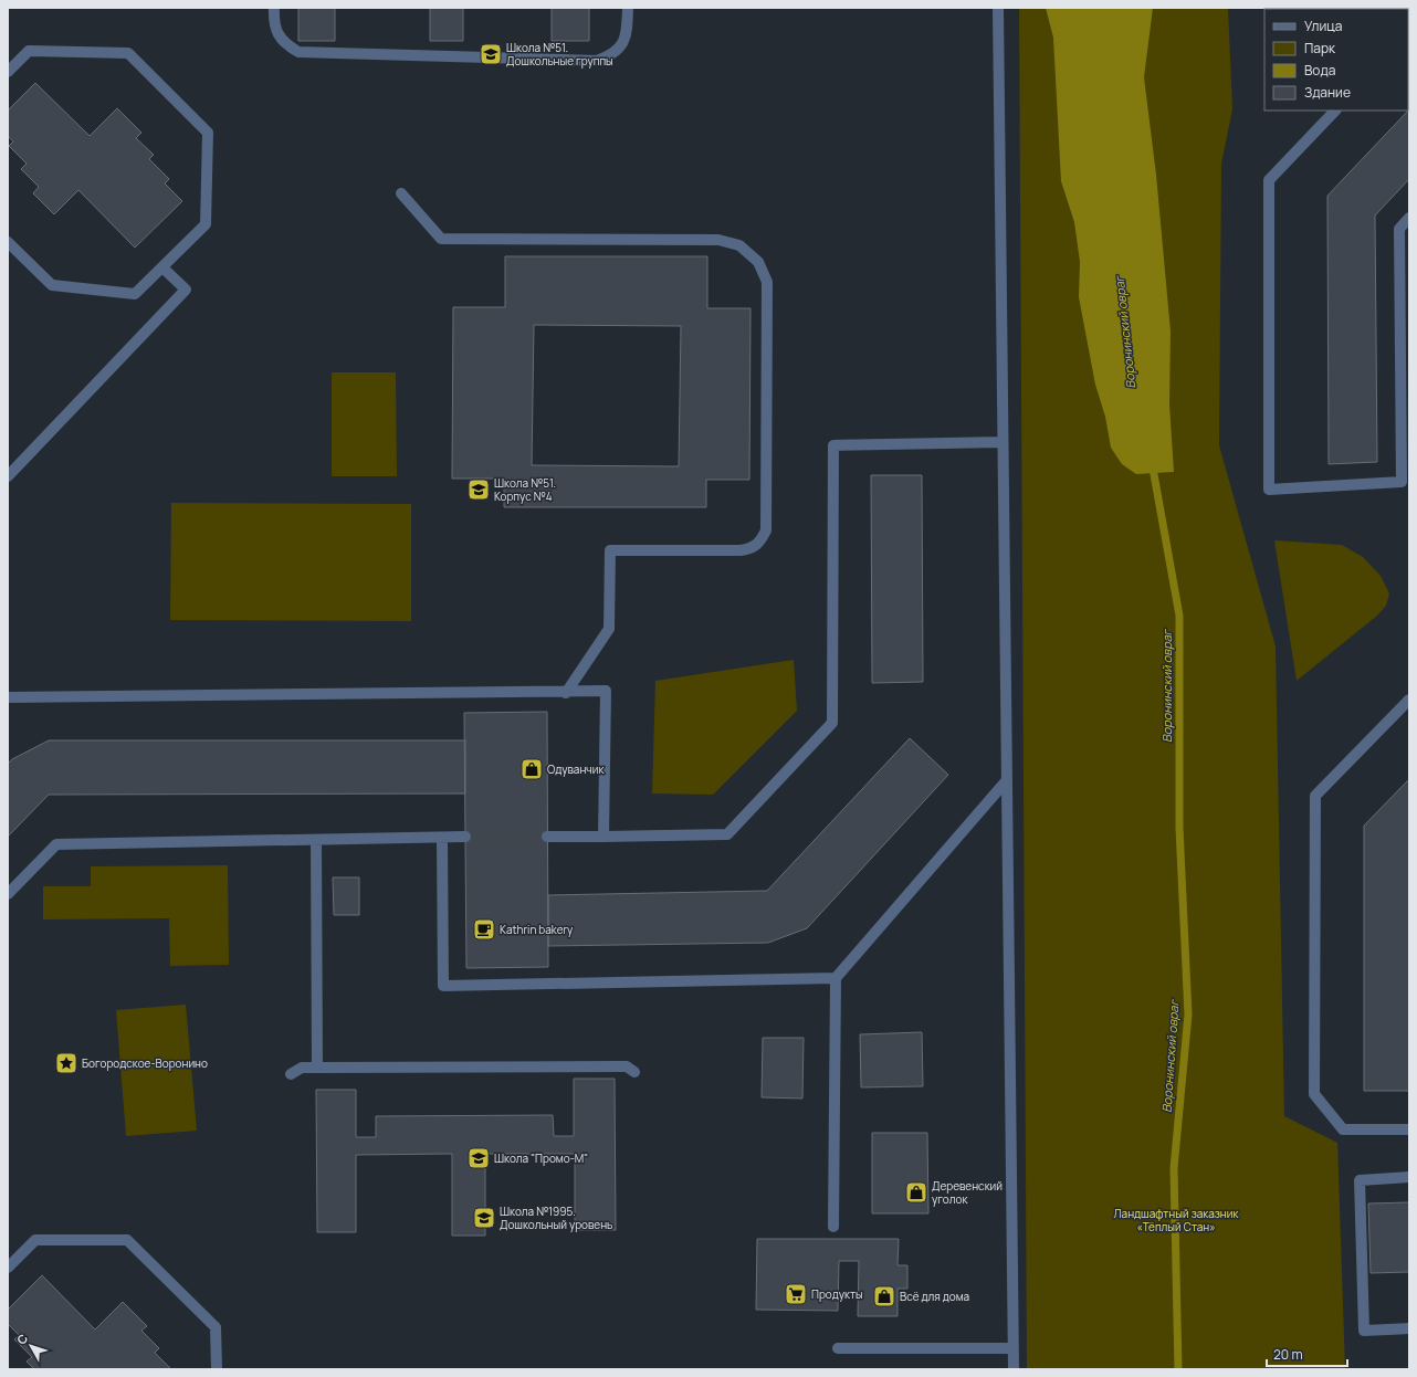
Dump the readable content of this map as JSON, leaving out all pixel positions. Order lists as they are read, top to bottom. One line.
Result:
{"water":["Воронинский овраг"],"parks":["Ландшафтный заказник «Тёплый Стан»"],"places":{"school or university":["Школа №51. Дошкольные группы","Школа №51. Корпус №4","Школа \"Промо-М\"","Школа №1995. Дошкольный уровень"],"shop":["Одуванчик","Деревенский уголок","Всё для дома"],"cafe":["Kathrin bakery"],"place":["Богородское-Воронино"],"supermarket":["Продукты"]},"legend":["Улица","Парк","Вода","Здание"],"scale_bar":"20 m","north":"top left"}
